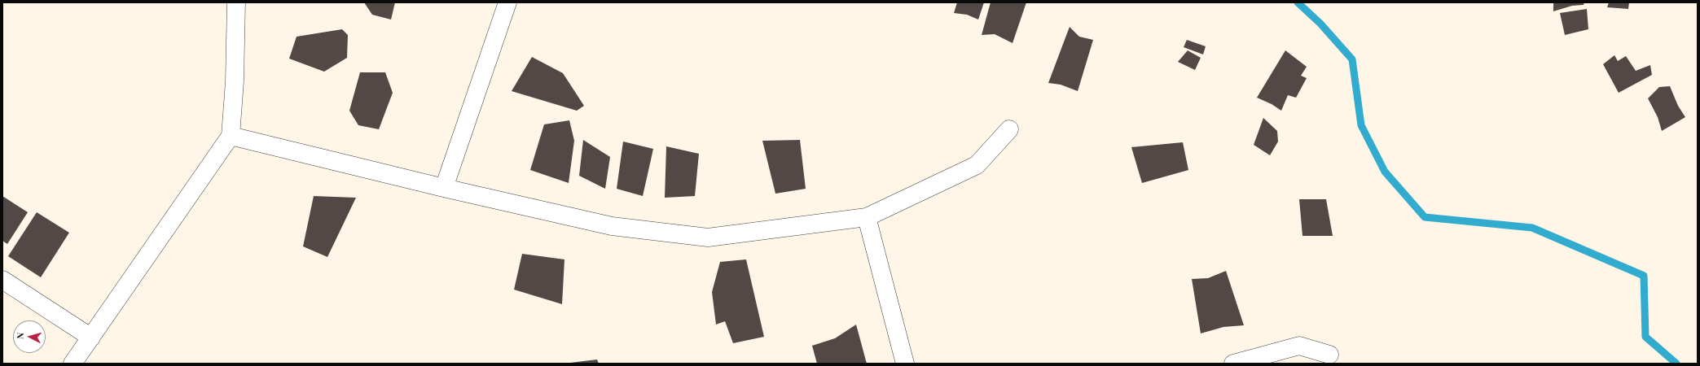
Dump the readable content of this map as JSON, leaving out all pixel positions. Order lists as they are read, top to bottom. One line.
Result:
{"north":"left"}
